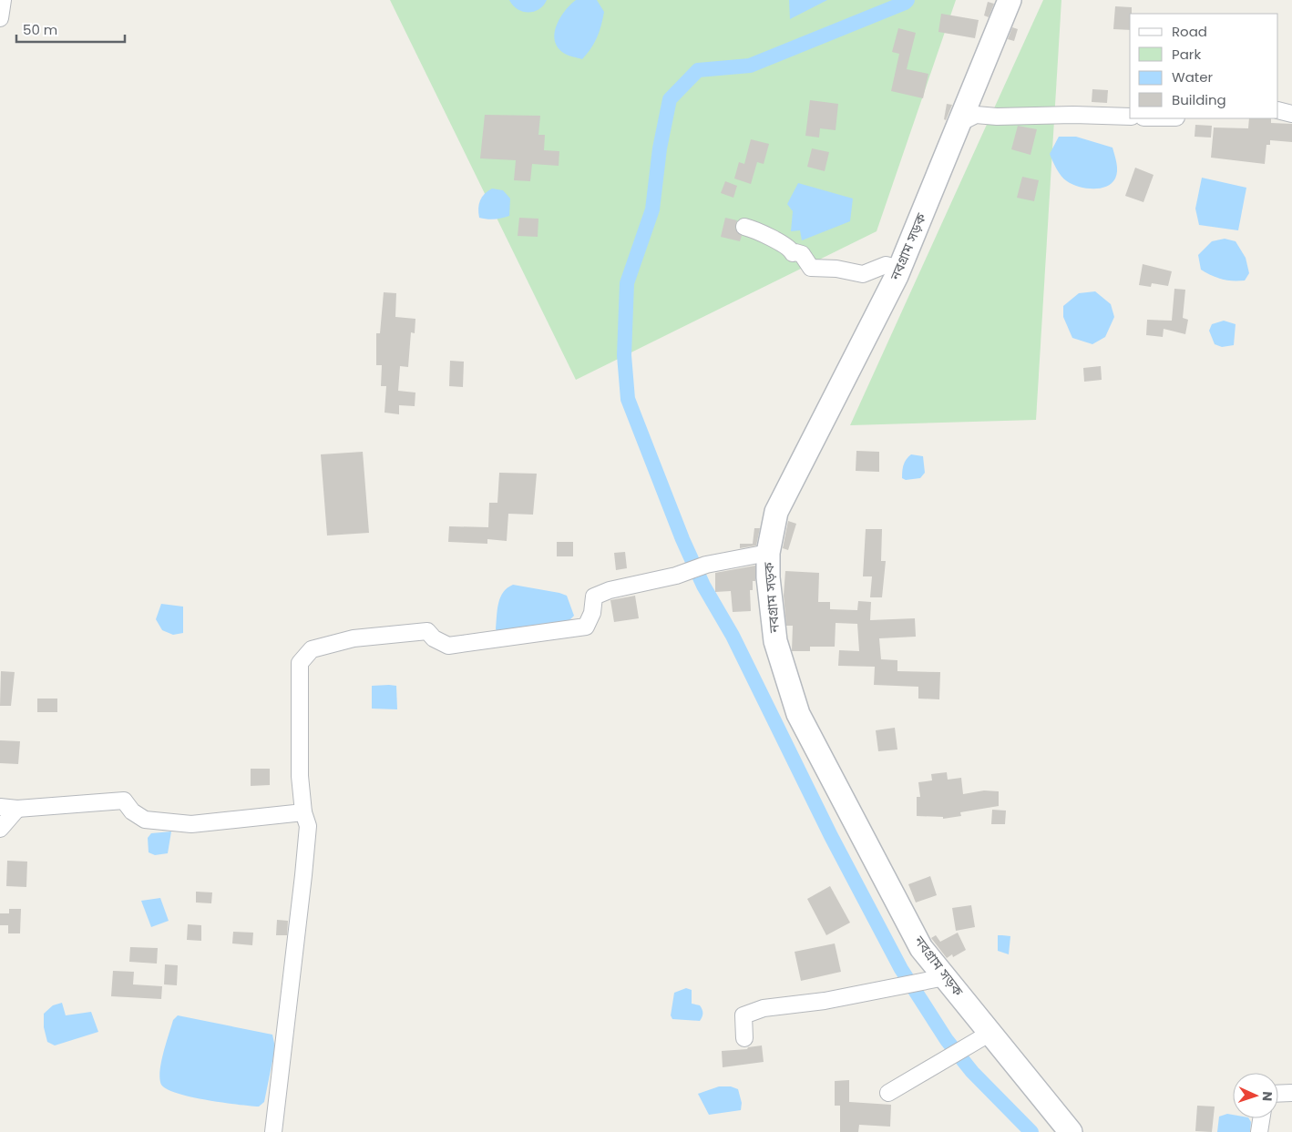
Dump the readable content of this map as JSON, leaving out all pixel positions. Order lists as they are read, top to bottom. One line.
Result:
{"streets":{"main road":["নবগ্রাম সড়ক"]},"legend":["Road","Park","Water","Building"],"scale_bar":"50 m","north":"right"}
